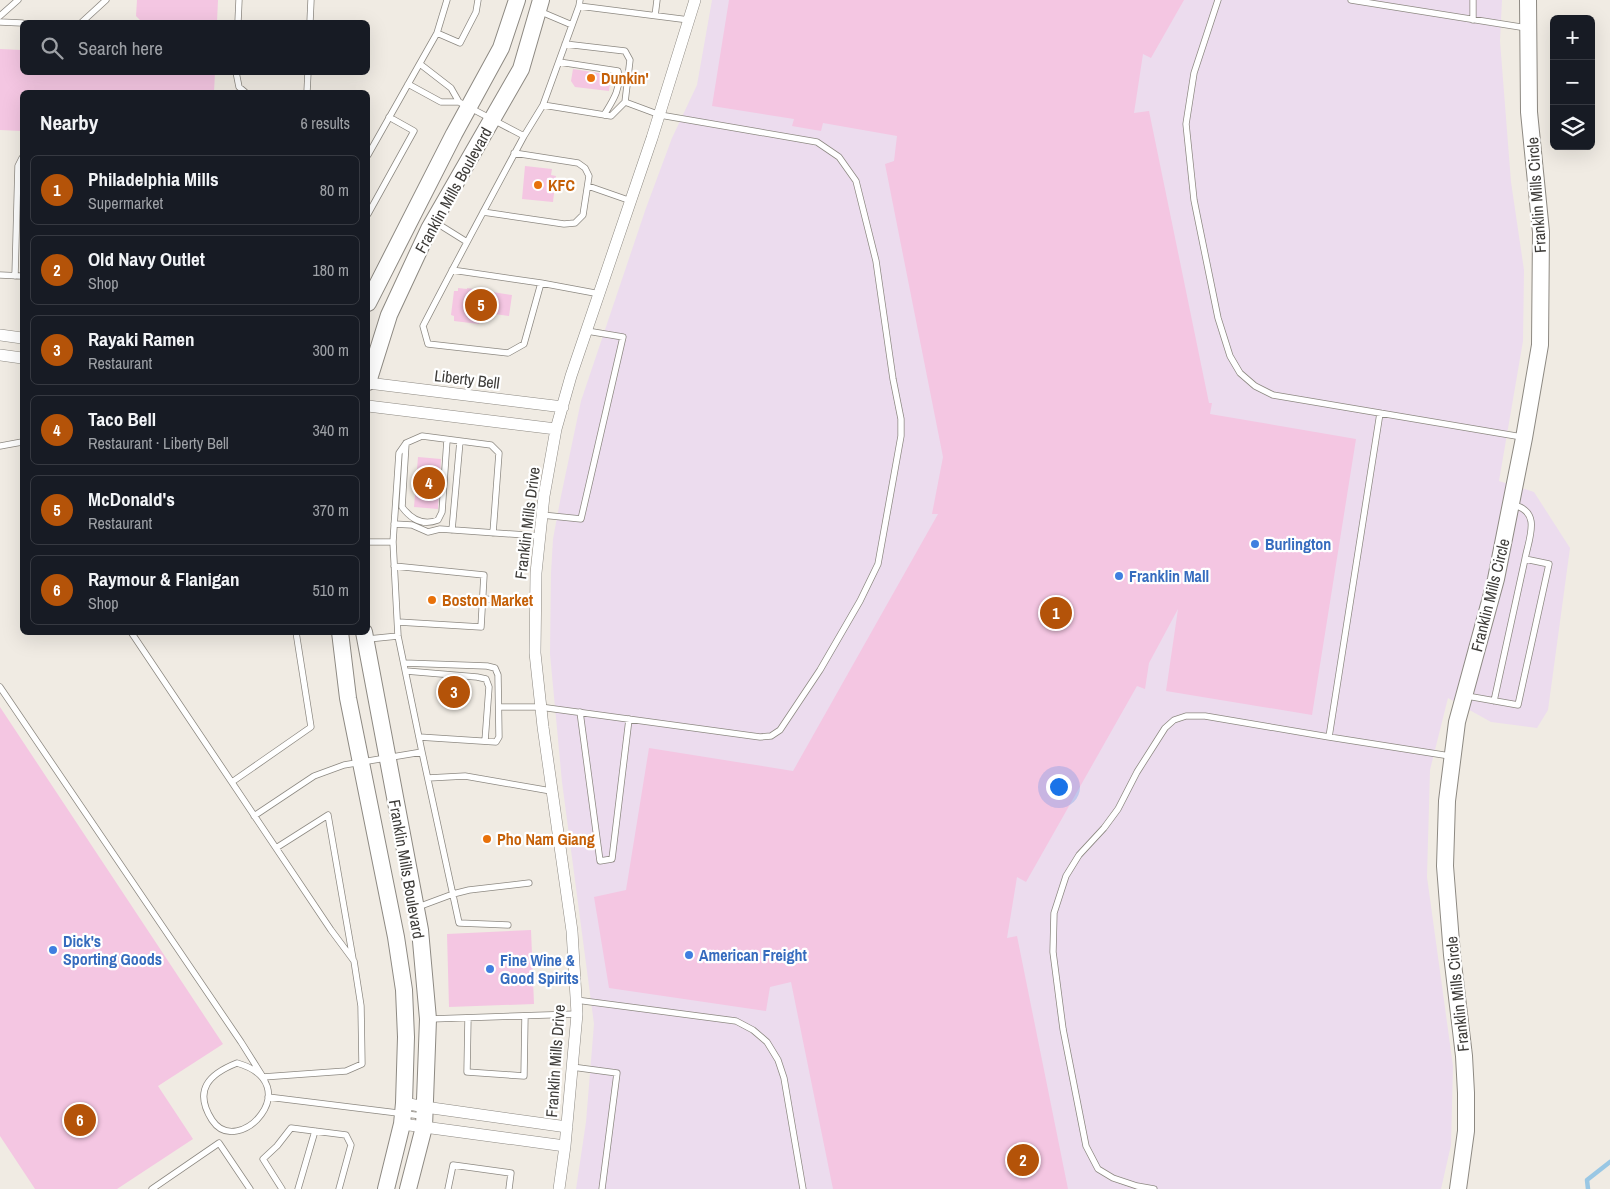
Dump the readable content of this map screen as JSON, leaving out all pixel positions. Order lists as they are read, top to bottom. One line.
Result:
{"streets":{"street":["Franklin Mills Boulevard","Franklin Mills Circle","Liberty Bell","Franklin Mills Drive"]},"crossings":[["Liberty Bell","Franklin Mills Drive"]],"places":["Dunkin'","KFC","Burlington","Franklin Mall","Boston Market","Pho Nam Giang","Dick's Sporting Goods","American Freight","Fine Wine & Good Spirits"],"page":{"map_buttons":["+","−"],"search":"Search here","heading":["Nearby","6 results"],"list":[{"mark":"1","name":"Philadelphia Mills","note":"Supermarket","value":"80 m"},{"mark":"2","name":"Old Navy Outlet","note":"Shop","value":"180 m"},{"mark":"3","name":"Rayaki Ramen","note":"Restaurant","value":"300 m"},{"mark":"4","name":"Taco Bell","note":"Restaurant · Liberty Bell","value":"340 m"},{"mark":"5","name":"McDonald's","note":"Restaurant","value":"370 m"},{"mark":"6","name":"Raymour & Flanigan","note":"Shop","value":"510 m"}],"pins":["5","4","1","3","6","2"]}}
